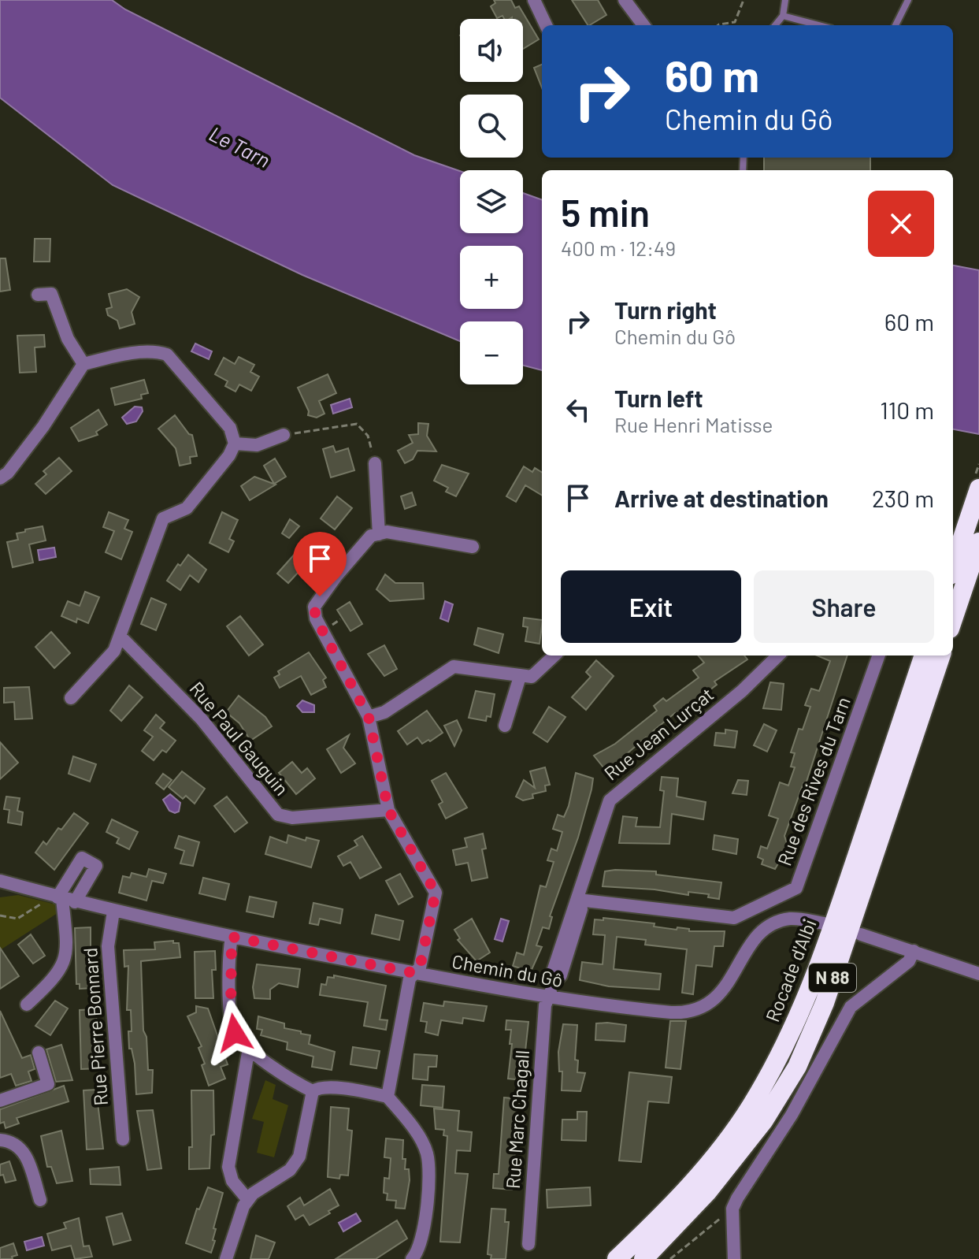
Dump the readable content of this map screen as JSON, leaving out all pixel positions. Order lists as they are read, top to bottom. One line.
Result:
{"streets":{"highway":["Rocade d'Albi","N 88"],"street":["Rue Jean Lurçat","Rue Paul Gauguin","Rue des Rives du Tarn","Chemin du Gô","Rue Pierre Bonnard","Rue Marc Chagall"]},"crossings":[["Rue Jean Lurçat","Rue des Rives du Tarn"],["Rue Jean Lurçat","Chemin du Gô"],["Rue Jean Lurçat","Rue Marc Chagall"],["Chemin du Gô","Rue Pierre Bonnard"],["Chemin du Gô","Rue Marc Chagall"]],"water":["Le Tarn"],"page":{"map_buttons":["+","−"],"turn":["60 m","Chemin du Gô"],"heading":["5 min","400 m · 12:49"],"list":[{"name":"Turn right","note":"Chemin du Gô","value":"60 m"},{"name":"Turn left","note":"Rue Henri Matisse","value":"110 m"},{"name":"Arrive at destination","value":"230 m"}],"buttons":["Exit","Share"]}}
